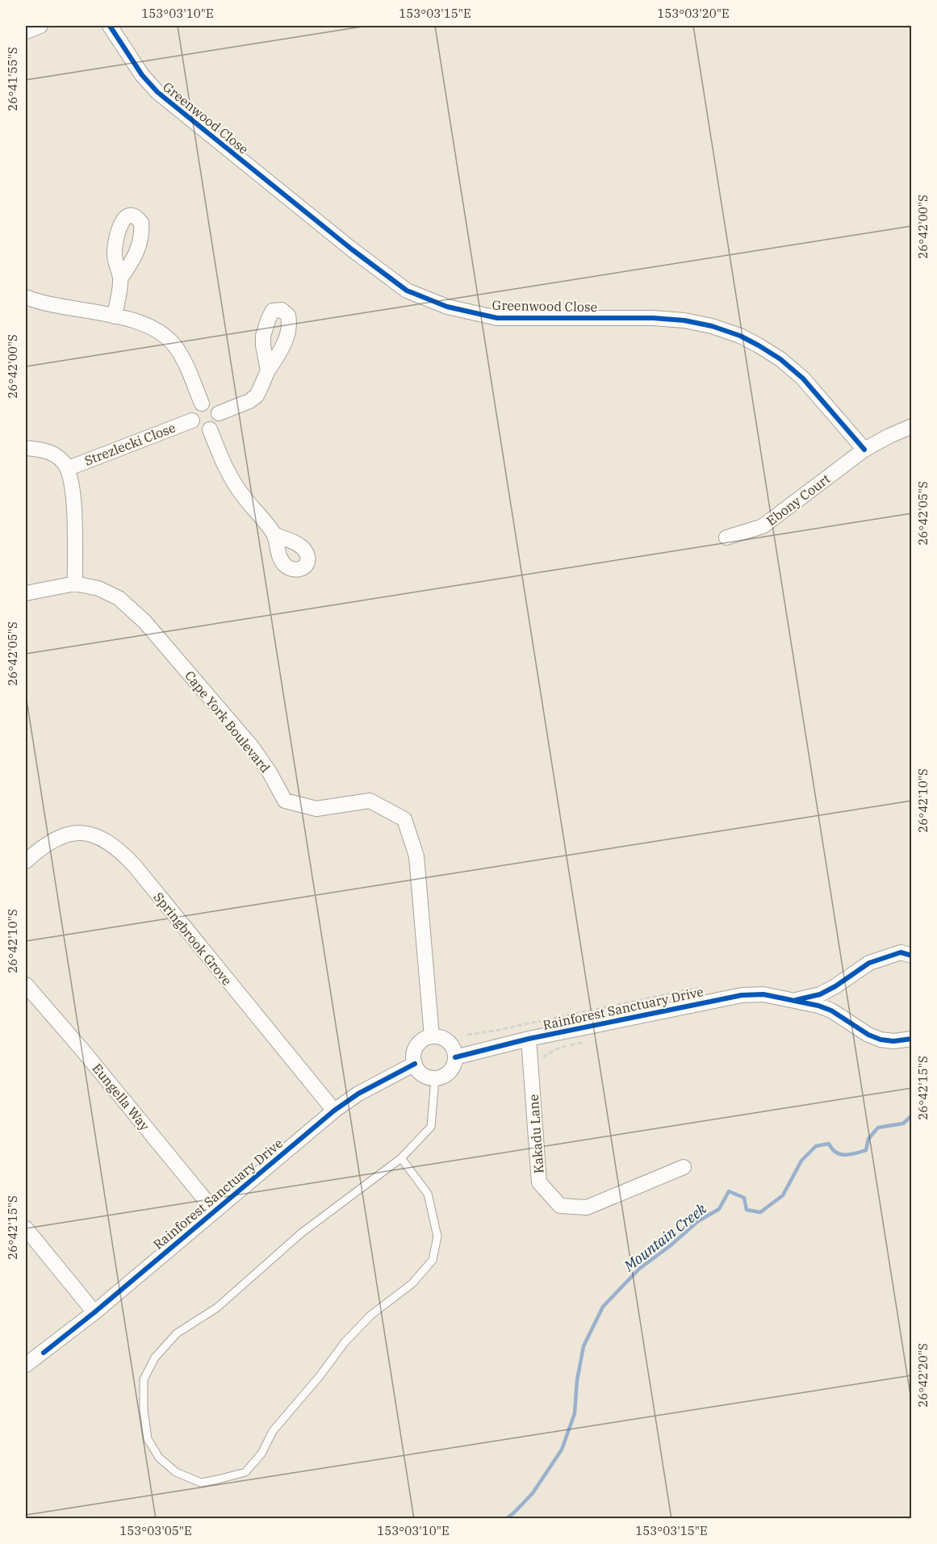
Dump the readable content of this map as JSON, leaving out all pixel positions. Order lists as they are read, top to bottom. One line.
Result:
{"streets":{"street":["Greenwood Close","Strezlecki Close","Ebony Court","Cape York Boulevard","Springbrook Grove","Rainforest Sanctuary Drive","Eungella Way","Kakadu Lane"]},"crossings":[["Greenwood Close","Ebony Court"],["Cape York Boulevard","Rainforest Sanctuary Drive"],["Springbrook Grove","Rainforest Sanctuary Drive"],["Rainforest Sanctuary Drive","Eungella Way"],["Rainforest Sanctuary Drive","Kakadu Lane"]],"water":["Mountain Creek"],"coordinates":["153°03'10\"E","153°03'15\"E","153°03'20\"E","26°41'55\"S","26°42'00\"S","26°42'05\"S","26°42'10\"S","26°42'15\"S","26°42'20\"S","153°03'05\"E"]}
